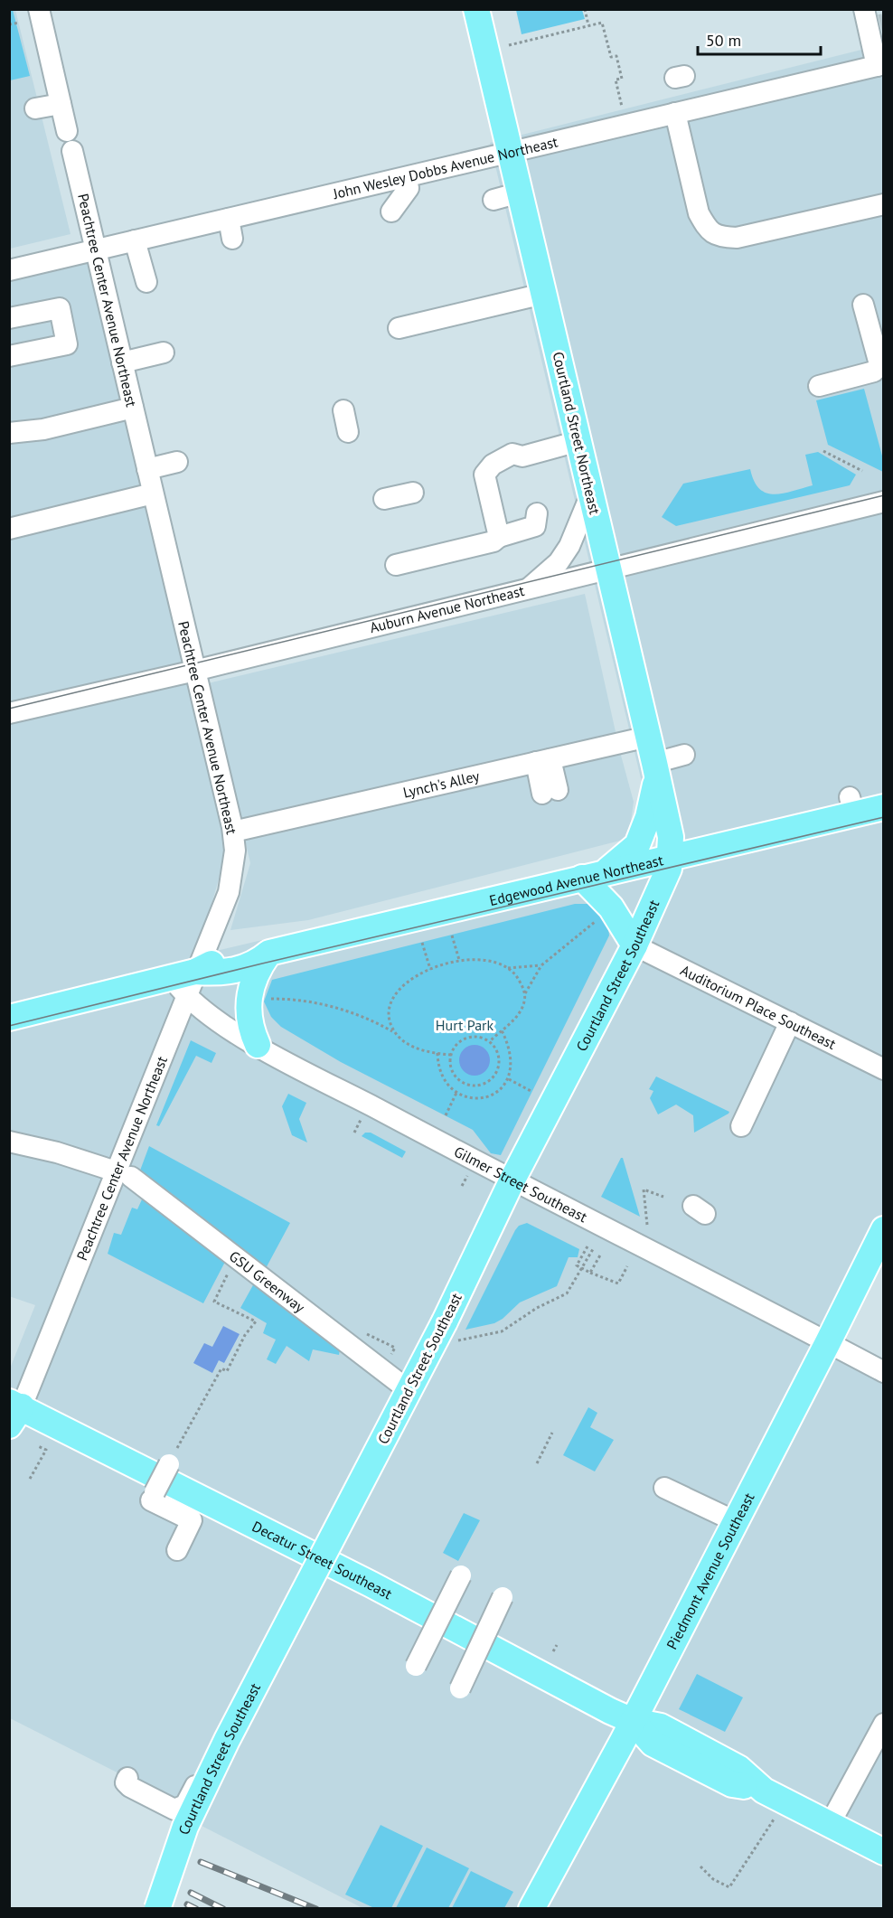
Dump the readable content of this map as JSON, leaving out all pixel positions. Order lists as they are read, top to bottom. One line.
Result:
{"streets":{"main road":["Courtland Street Northeast","Edgewood Avenue Northeast","Courtland Street Southeast","Decatur Street Southeast","Piedmont Avenue Southeast"],"street":["John Wesley Dobbs Avenue Northeast","Peachtree Center Avenue Northeast","Auburn Avenue Northeast","Lynch's Alley","Auditorium Place Southeast","Gilmer Street Southeast","GSU Greenway"]},"crossings":[["John Wesley Dobbs Avenue Northeast","Peachtree Center Avenue Northeast"],["John Wesley Dobbs Avenue Northeast","Courtland Street Northeast"],["Peachtree Center Avenue Northeast","Auburn Avenue Northeast"],["Peachtree Center Avenue Northeast","Lynch's Alley"],["Peachtree Center Avenue Northeast","Edgewood Avenue Northeast"],["Peachtree Center Avenue Northeast","Gilmer Street Southeast"],["Peachtree Center Avenue Northeast","GSU Greenway"],["Peachtree Center Avenue Northeast","Decatur Street Southeast"],["Courtland Street Northeast","Auburn Avenue Northeast"],["Courtland Street Northeast","Lynch's Alley"],["Courtland Street Northeast","Edgewood Avenue Northeast"],["Courtland Street Northeast","Courtland Street Southeast"],["Edgewood Avenue Northeast","Courtland Street Southeast"],["Edgewood Avenue Northeast","Gilmer Street Southeast"],["Courtland Street Southeast","Auditorium Place Southeast"],["Courtland Street Southeast","Gilmer Street Southeast"],["Gilmer Street Southeast","Piedmont Avenue Southeast"],["Decatur Street Southeast","Piedmont Avenue Southeast"]],"parks":["Hurt Park"],"scale_bar":"50 m"}
